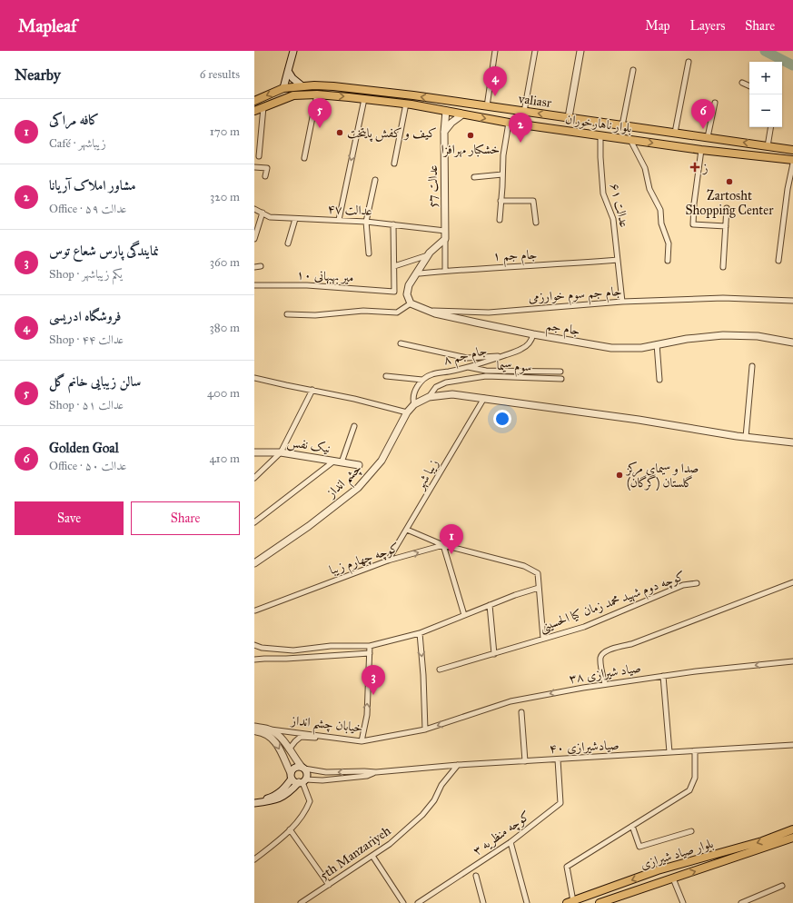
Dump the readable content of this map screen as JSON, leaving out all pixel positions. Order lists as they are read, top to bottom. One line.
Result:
{"streets":{"main road":["valiasr","بلوار ناهارخوران","بلوار صیاد شیرازی"],"street":["عدالت 57","عدالت ۶۱","عدالت ۴۷","۱ جام جم","۱۰ میر بهبهانی","جام جم سوم خوارزمی","جام جم","۸ جام جم","سوم سیما","نیک نفس","زیبا شهر","چشم انداز","کوچه چهارم زیبا","کوچه دوم شهید محمد زمان کیا الحسینی","صیاد شیرازی ۳۸","خیابان چشم انداز","۴۰ صیادشیرازی","کوچه منظریه ۳","5th Manzariyeh"]},"crossings":[["بلوار ناهارخوران","عدالت 57"],["بلوار ناهارخوران","عدالت ۶۱"],["عدالت 57","عدالت ۴۷"],["عدالت ۶۱","۱ جام جم"],["عدالت ۶۱","جام جم سوم خوارزمی"],["جام جم سوم خوارزمی","جام جم"],["جام جم","۸ جام جم"],["سوم سیما","چشم انداز"],["زیبا شهر","کوچه چهارم زیبا"],["صیاد شیرازی ۳۸","خیابان چشم انداز"],["۴۰ صیادشیرازی","کوچه منظریه ۳"],["۴۰ صیادشیرازی","5th Manzariyeh"]],"one_way":["valiasr","صیاد شیرازی ۳۸"],"places":{"other":["کیف و کفش پایتخت","خشكبار مهرافزا","Zartosht Shopping Center","صدا و سیمای مرکز گلستان (گرگان)"],"health":["ز"]},"page":{"header":"Mapleaf","nav":["Map","Layers","Share"],"heading":["Nearby","6 results"],"map_buttons":["+","−"],"pins":["4","5","6","2","1","3"],"list":[{"mark":"1","name":"کافه مراکی","note":"Café · زیباشهر","value":"170 m"},{"mark":"2","name":"مشاور املاک آریانا","note":"Office · عدالت ۵۹","value":"320 m"},{"mark":"3","name":"نمایندگی پارس شعاع توس","note":"Shop · یکم زیباشهر","value":"360 m"},{"mark":"4","name":"فروشگاه ادریسی","note":"Shop · ۴۴ عدالت","value":"380 m"},{"mark":"5","name":"سالن زیبایی خانم گل","note":"Shop · عدالت ۵۱","value":"400 m"},{"mark":"6","name":"Golden Goal","note":"Office · عدالت ۵۰","value":"410 m"}],"buttons":["Save","Share"]}}
